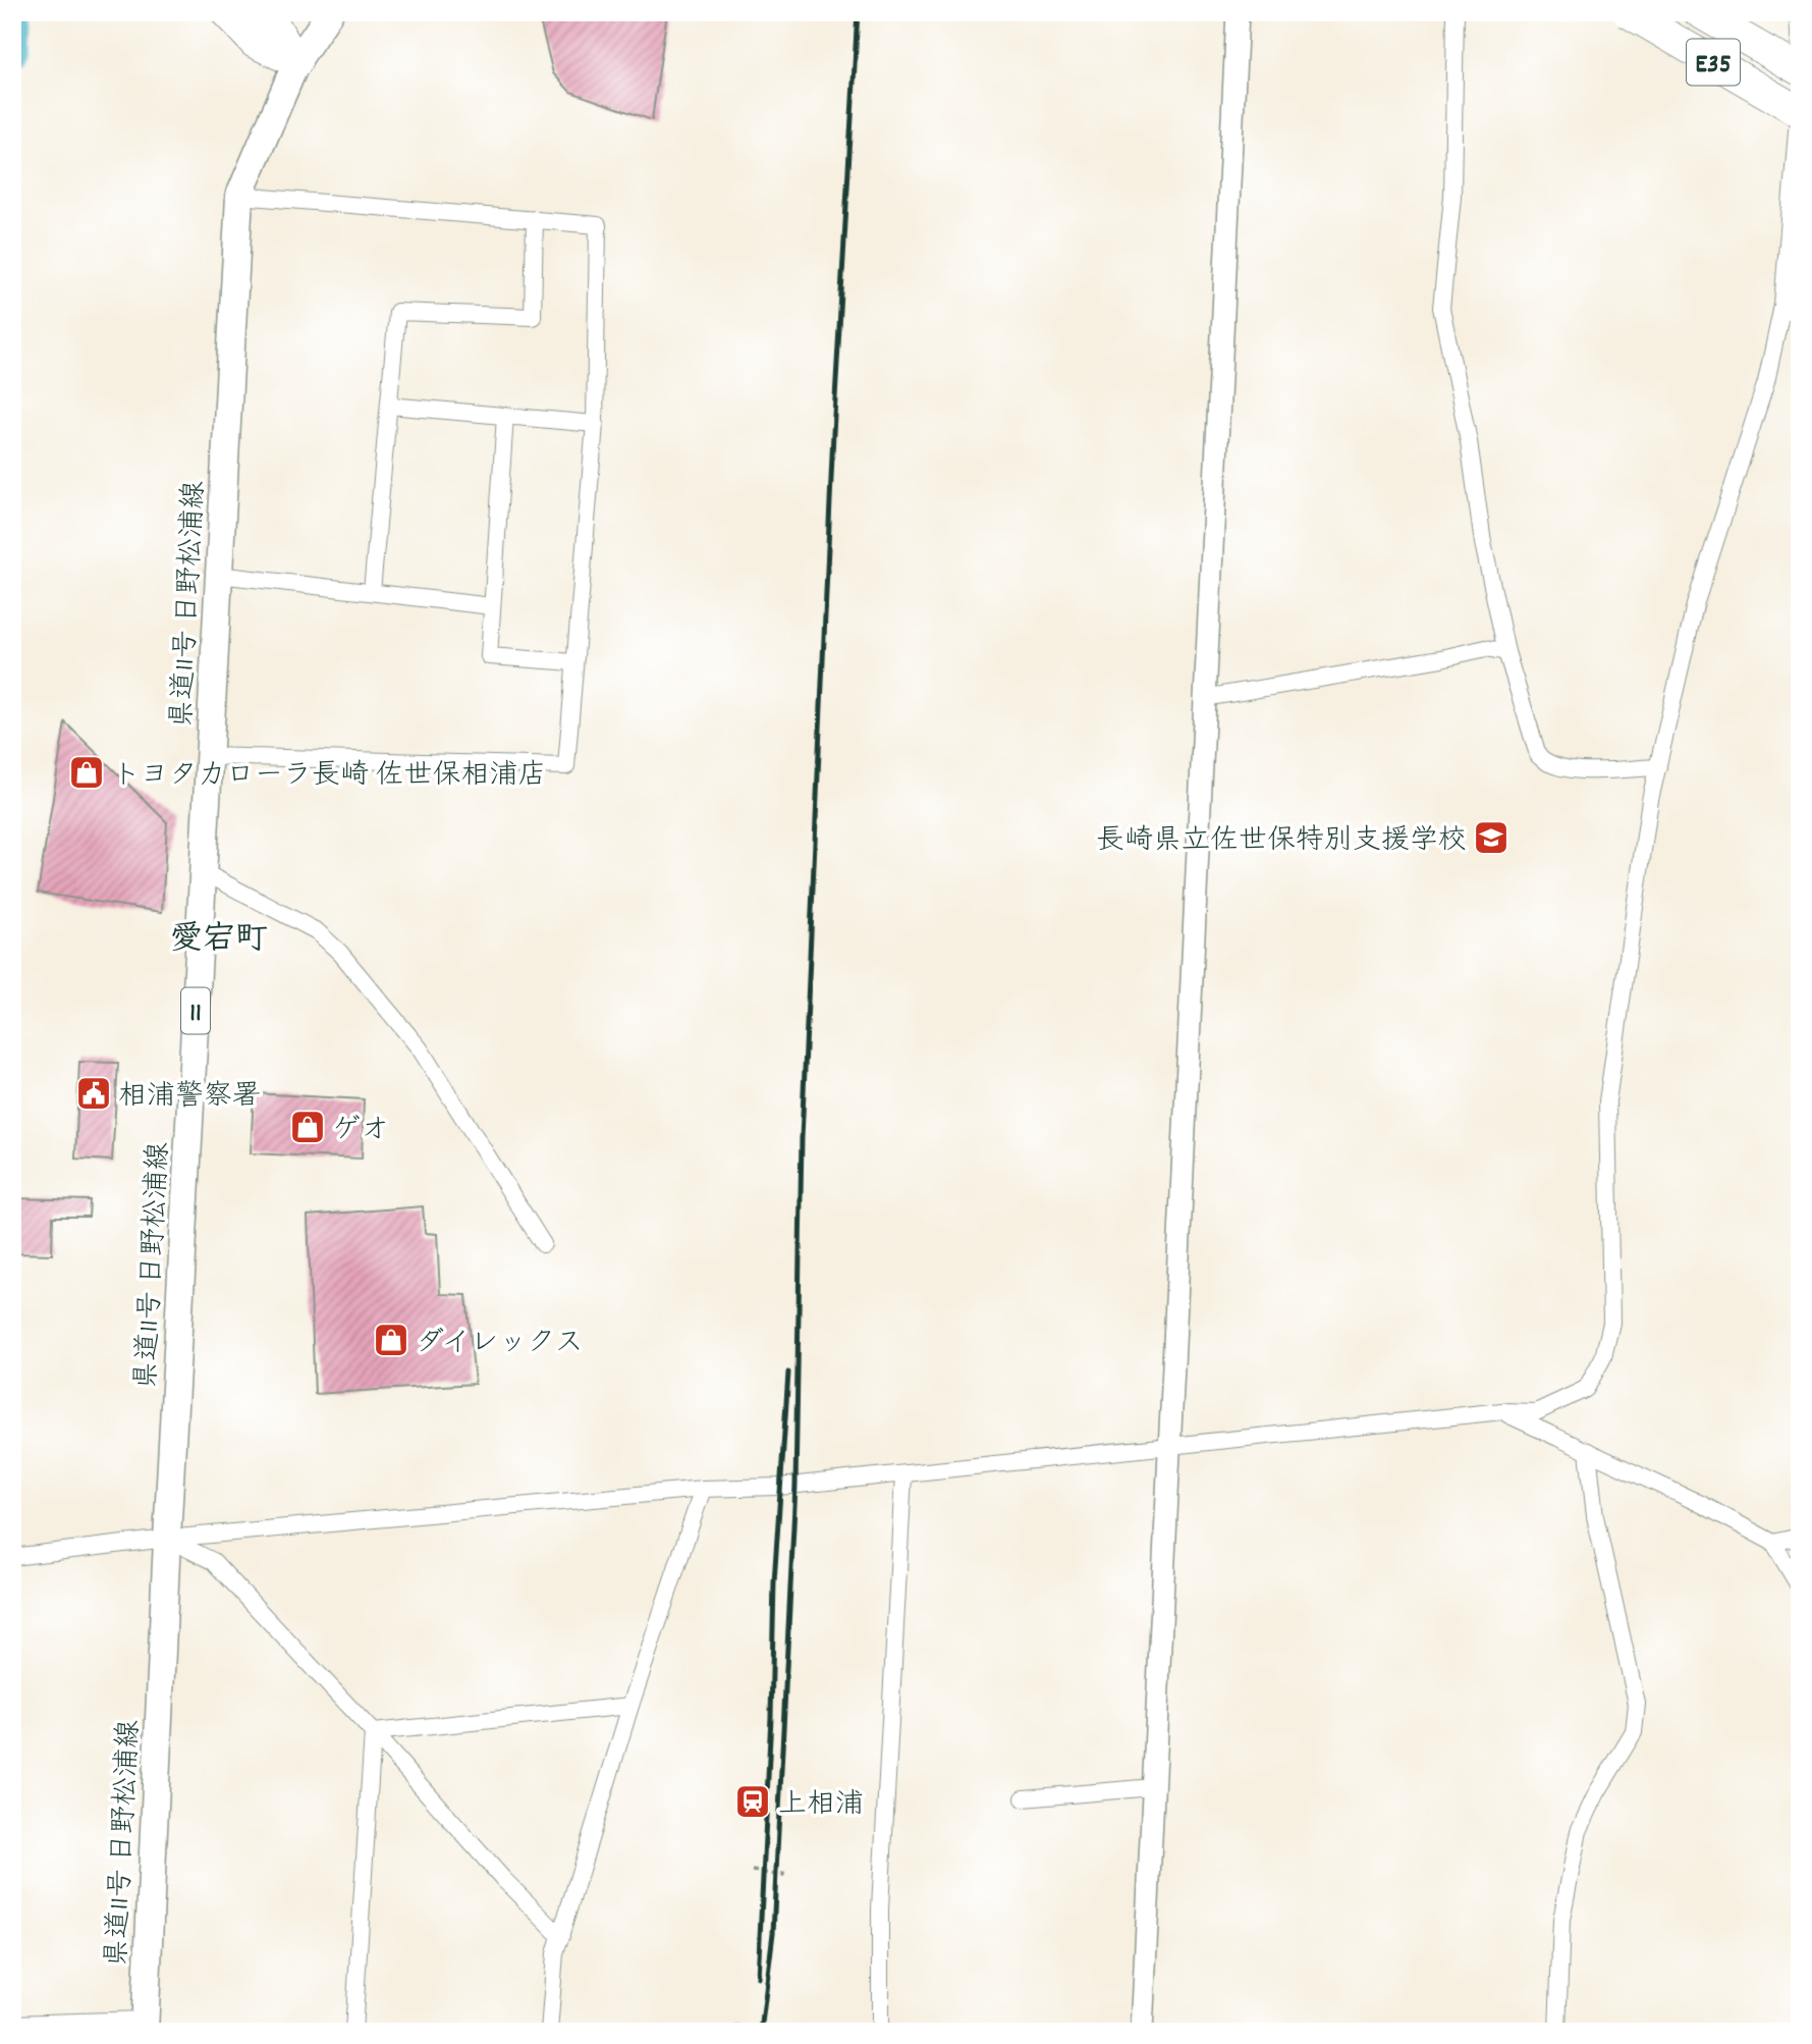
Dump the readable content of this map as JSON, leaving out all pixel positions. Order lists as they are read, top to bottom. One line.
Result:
{"streets":{"highway":["E35"],"main road":["県道11号 日野松浦線","11"]},"districts":["愛宕町"],"places":{"shop":["トヨタカローラ長崎 佐世保相浦店","ゲオ","ダイレックス"],"school or university":["長崎県立佐世保特別支援学校"],"public building":["相浦警察署"],"station":["上相浦"]}}
